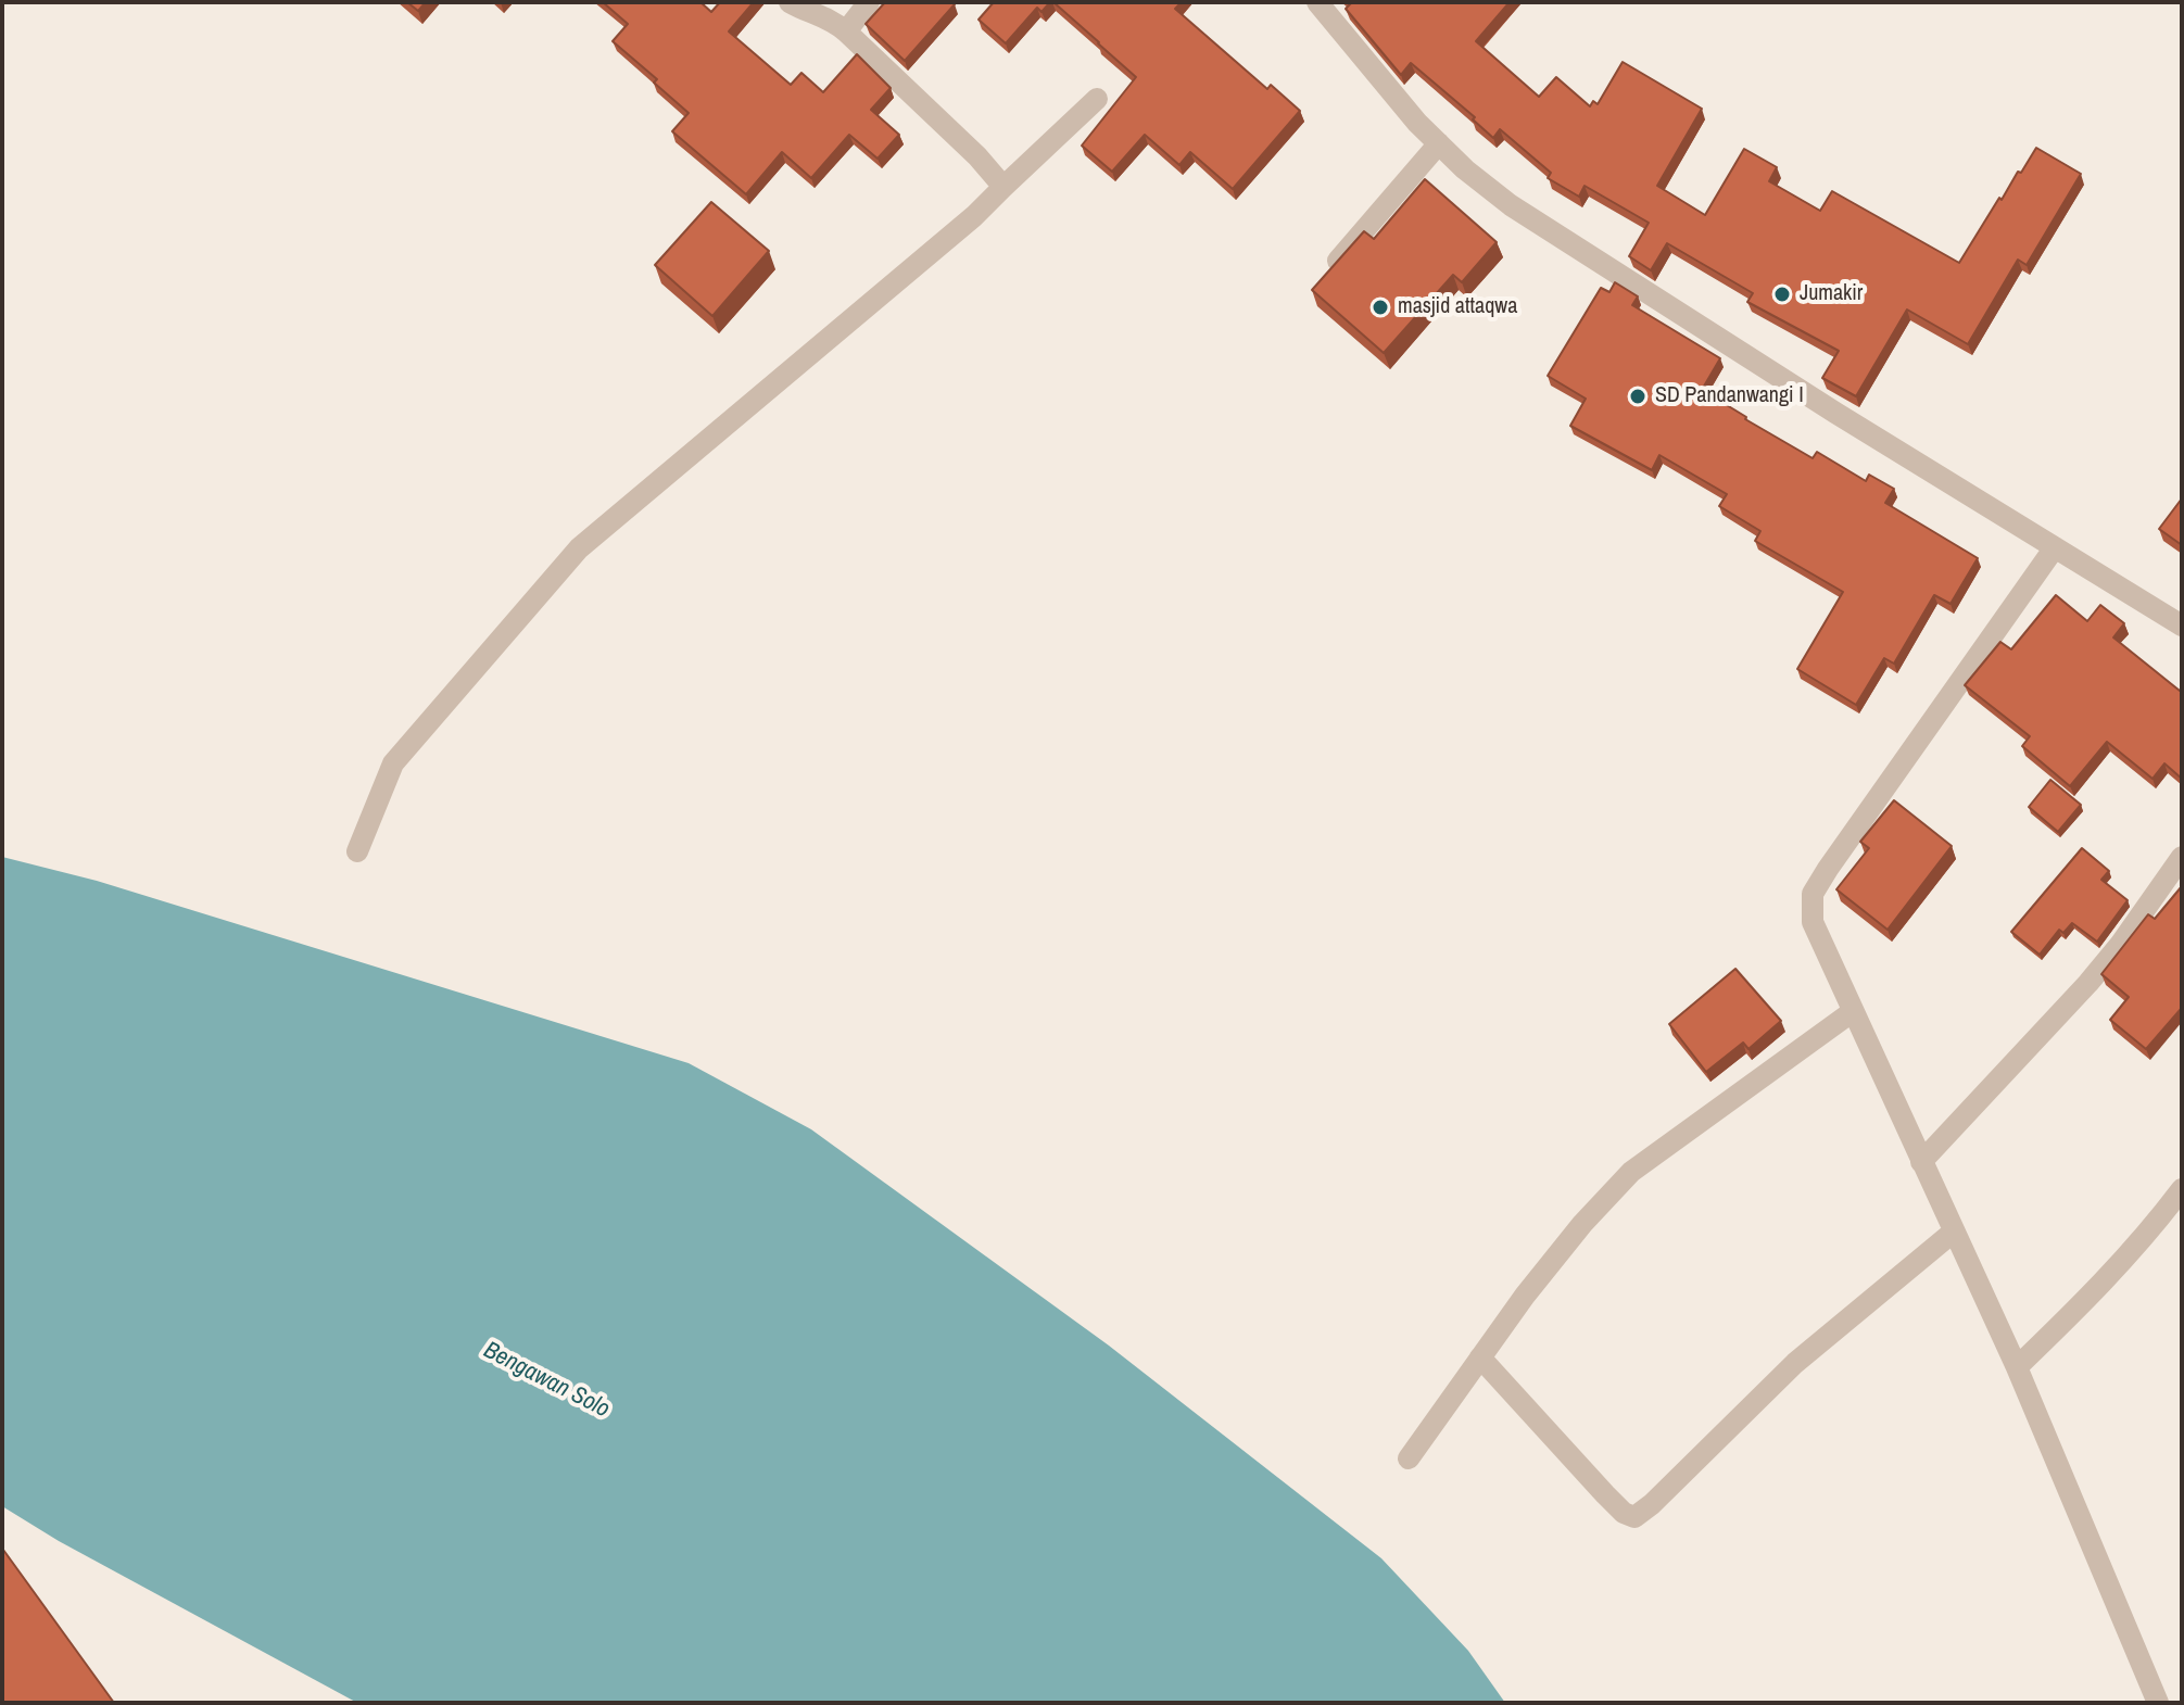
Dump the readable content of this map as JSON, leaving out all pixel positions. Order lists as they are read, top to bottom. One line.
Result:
{"water":["Bengawan Solo"],"places":["Jumakir","masjid attaqwa","SD Pandanwangi I"]}
